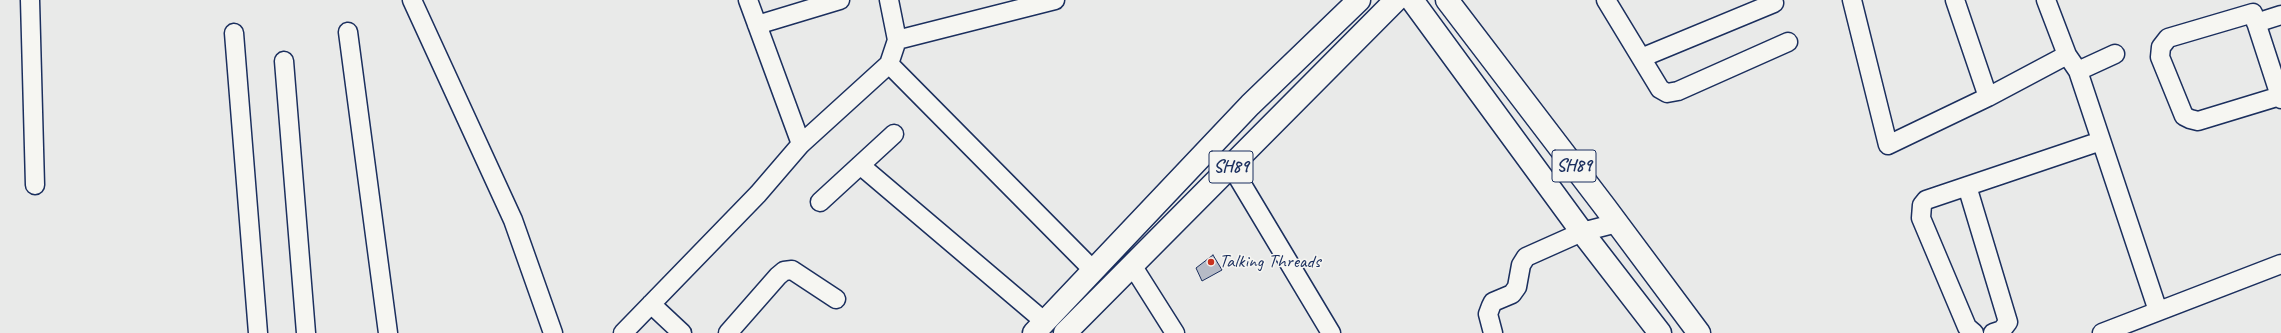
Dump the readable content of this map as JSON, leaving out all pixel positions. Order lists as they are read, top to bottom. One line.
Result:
{"streets":{"main road":["SH89"]},"places":["Talking Threads"]}
